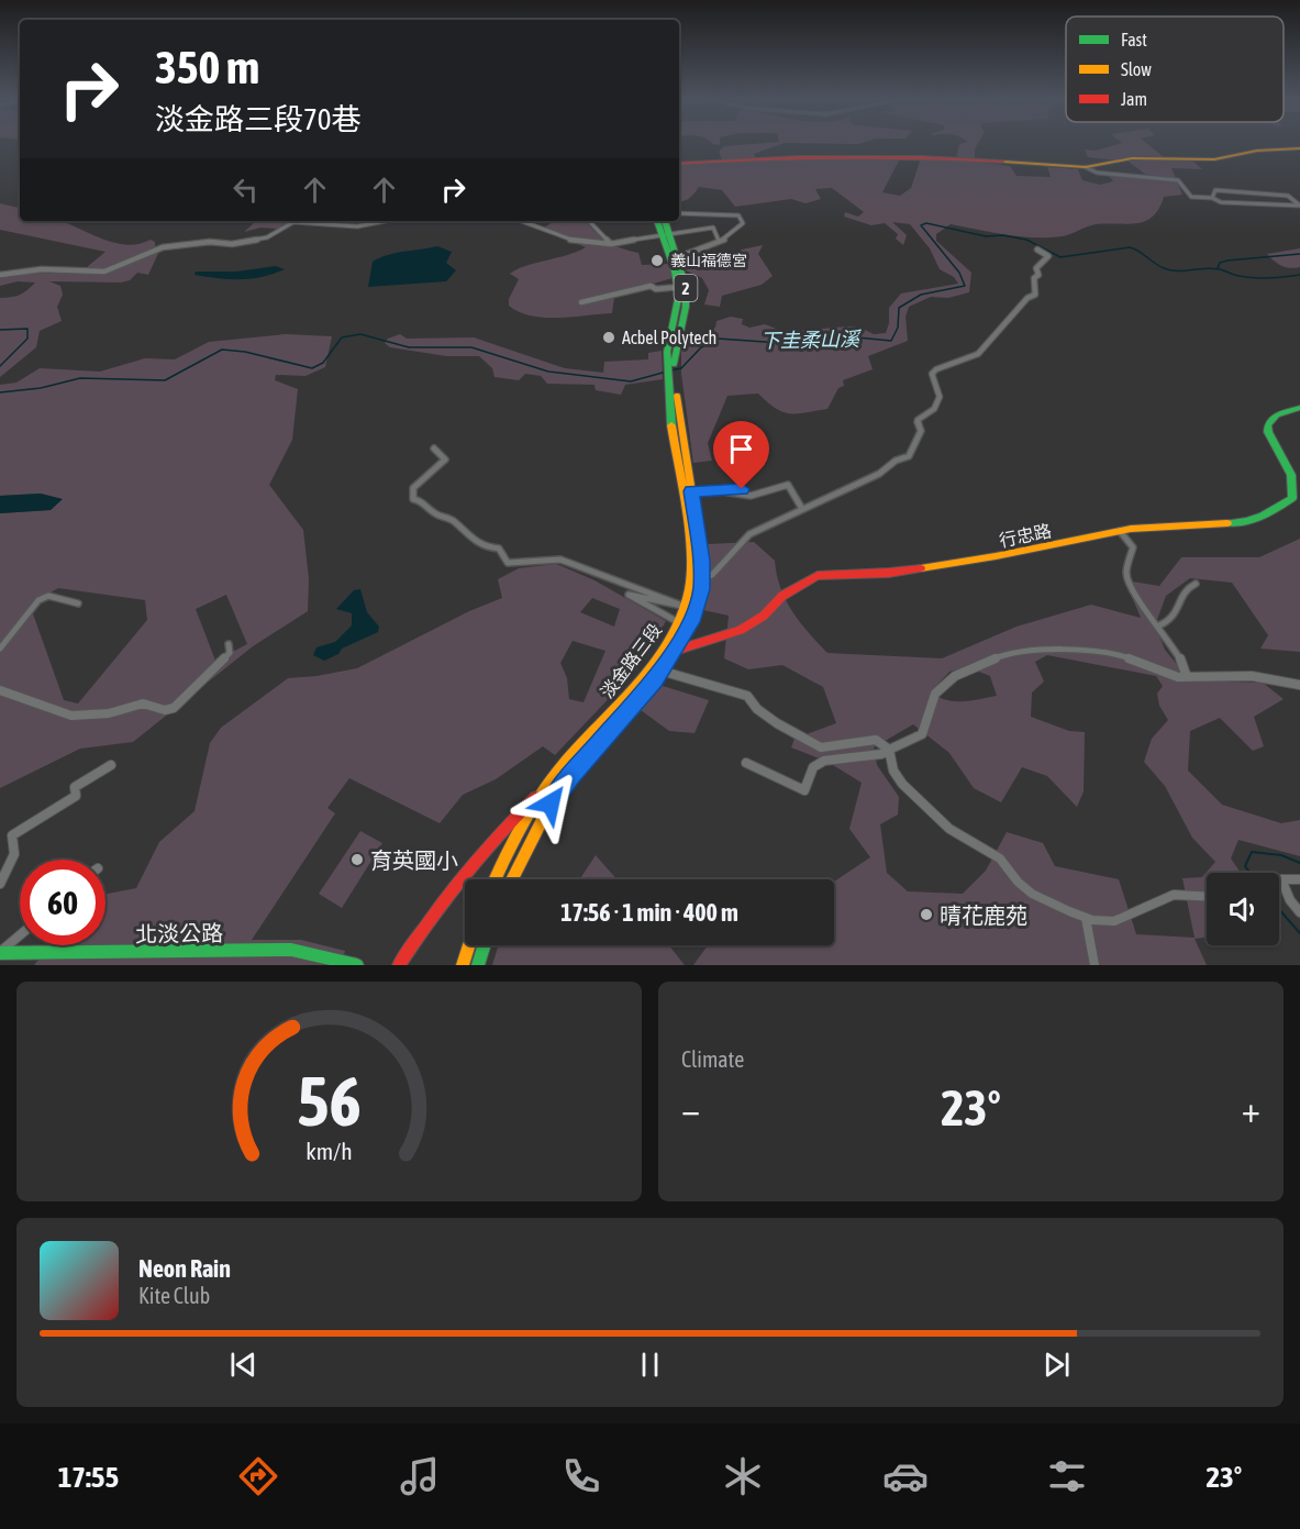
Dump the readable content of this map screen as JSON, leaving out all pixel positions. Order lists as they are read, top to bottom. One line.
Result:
{"streets":{"main road":["2","行忠路","淡金路三段","北淡公路"]},"crossings":[["2","淡金路三段"],["行忠路","淡金路三段"]],"water":["下圭柔山溪"],"places":["義山福德宮","Acbel Polytech","育英國小","晴花鹿苑"],"legend":["Fast","Slow","Jam"],"page":{"turn":["350 m","淡金路三段70巷"],"limit":"60","trip":"17:56 · 1 min · 400 m","tile":"Climate","heat":["−","23°","+"],"song":["Neon Rain","Kite Club"],"tabs":["17:55","23°"],"gauge":["56","km/h"]}}
